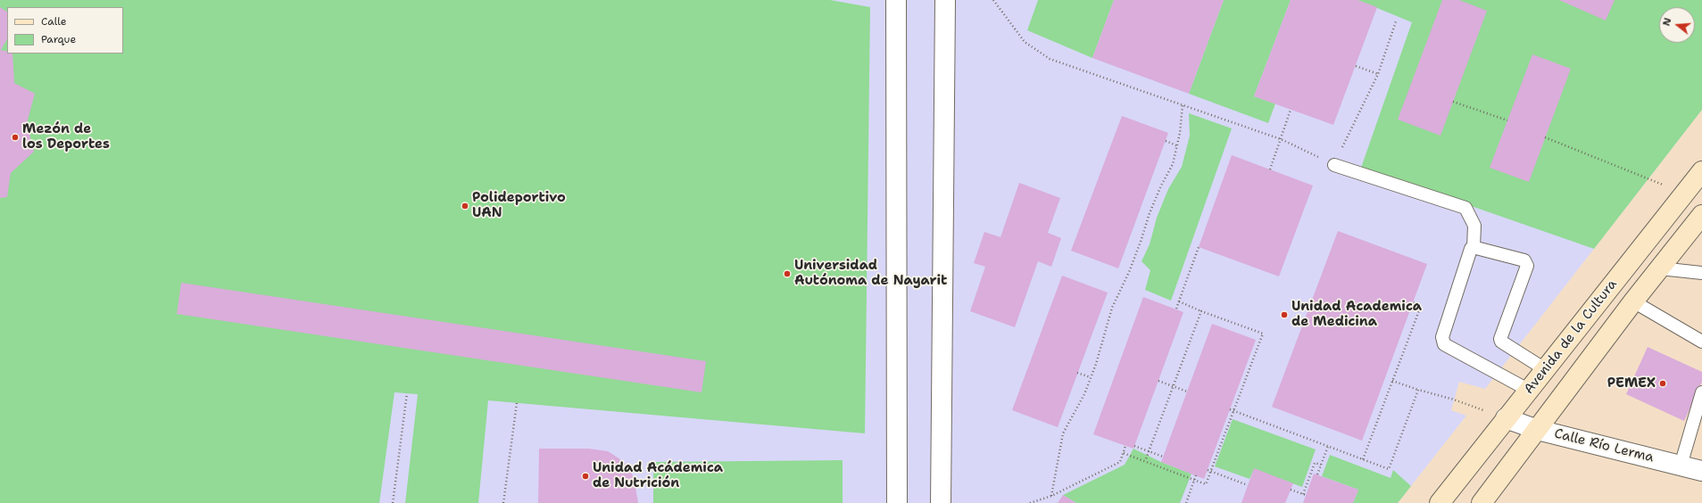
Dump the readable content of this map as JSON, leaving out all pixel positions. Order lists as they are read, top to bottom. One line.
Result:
{"streets":{"main road":["Avenida de la Cultura"],"street":["Calle Río Lerma"]},"crossings":[["Avenida de la Cultura","Calle Río Lerma"]],"places":["Mezón de los Deportes","Polideportivo UAN","Universidad Autónoma de Nayarit","Unidad Academica de Medicina","PEMEX","Unidad Acádemica de Nutrición"],"legend":["Calle","Parque"],"north":"left"}
